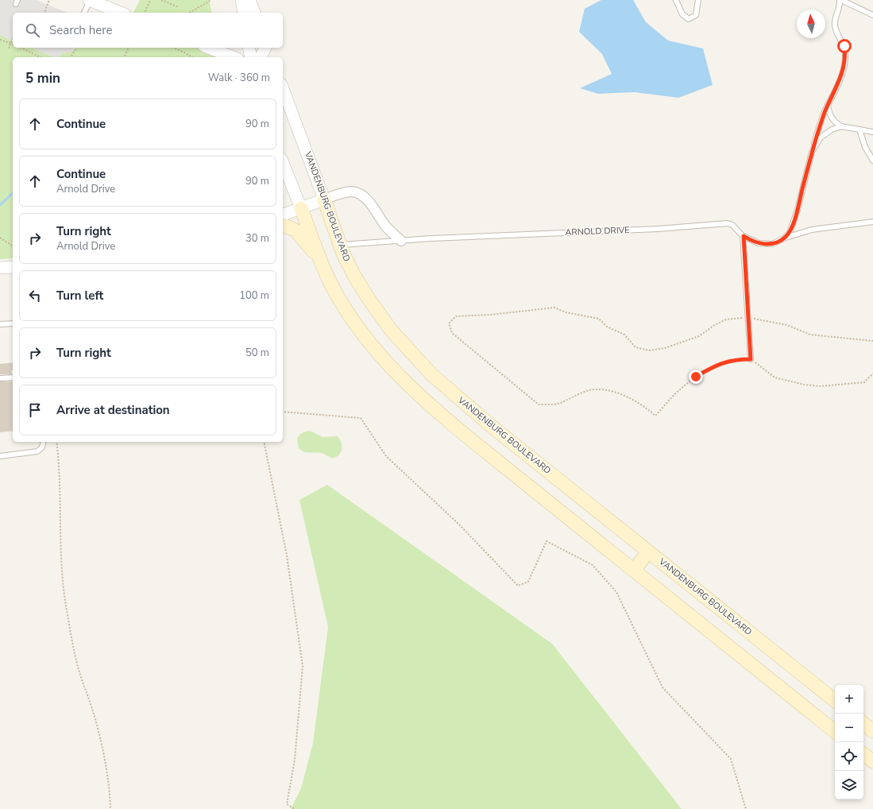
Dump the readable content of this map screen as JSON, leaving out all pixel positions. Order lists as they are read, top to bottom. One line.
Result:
{"streets":{"main road":["VANDENBURG BOULEVARD"],"lane":["ARNOLD DRIVE"]},"crossings":[["VANDENBURG BOULEVARD","ARNOLD DRIVE"]],"north":"top","page":{"search":"Search here","heading":["5 min","Walk · 360 m"],"list":[["Continue","90 m"],["Continue","Arnold Drive","90 m"],["Turn right","Arnold Drive","30 m"],["Turn left","100 m"],["Turn right","50 m"],"Arrive at destination"],"map_buttons":["+","−"]}}
